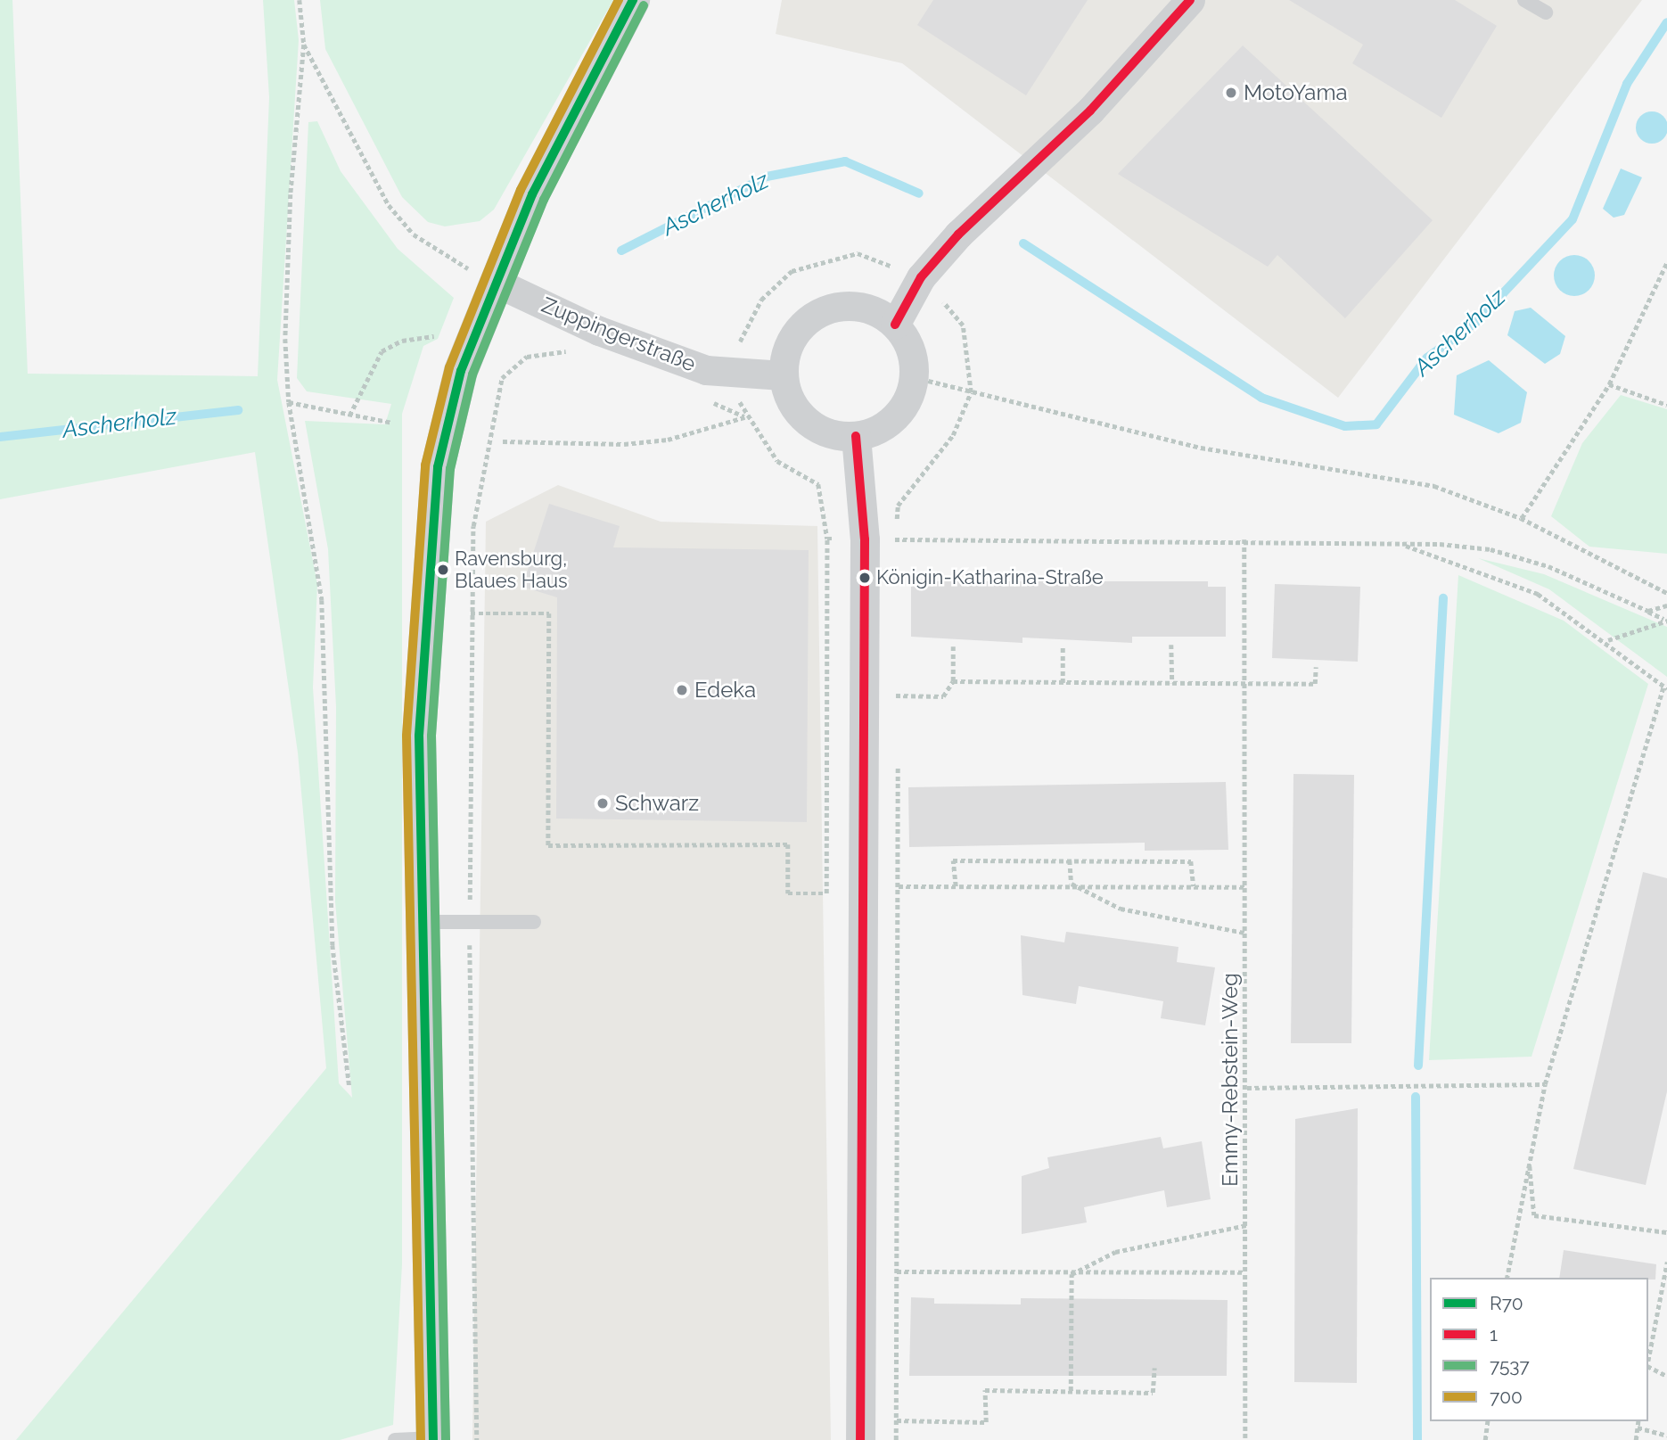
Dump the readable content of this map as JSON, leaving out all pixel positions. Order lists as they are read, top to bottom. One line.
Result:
{"streets":{"street":["Zuppingerstraße"],"path":["Emmy-Rebstein-Weg"]},"water":["Ascherholz"],"places":["MotoYama","Ravensburg, Blaues Haus","Königin-Katharina-Straße","Edeka","Schwarz"],"lines":["transit line R70","transit line 1","transit line 700","transit line 7537"],"legend":["R70","1","7537","700"]}
